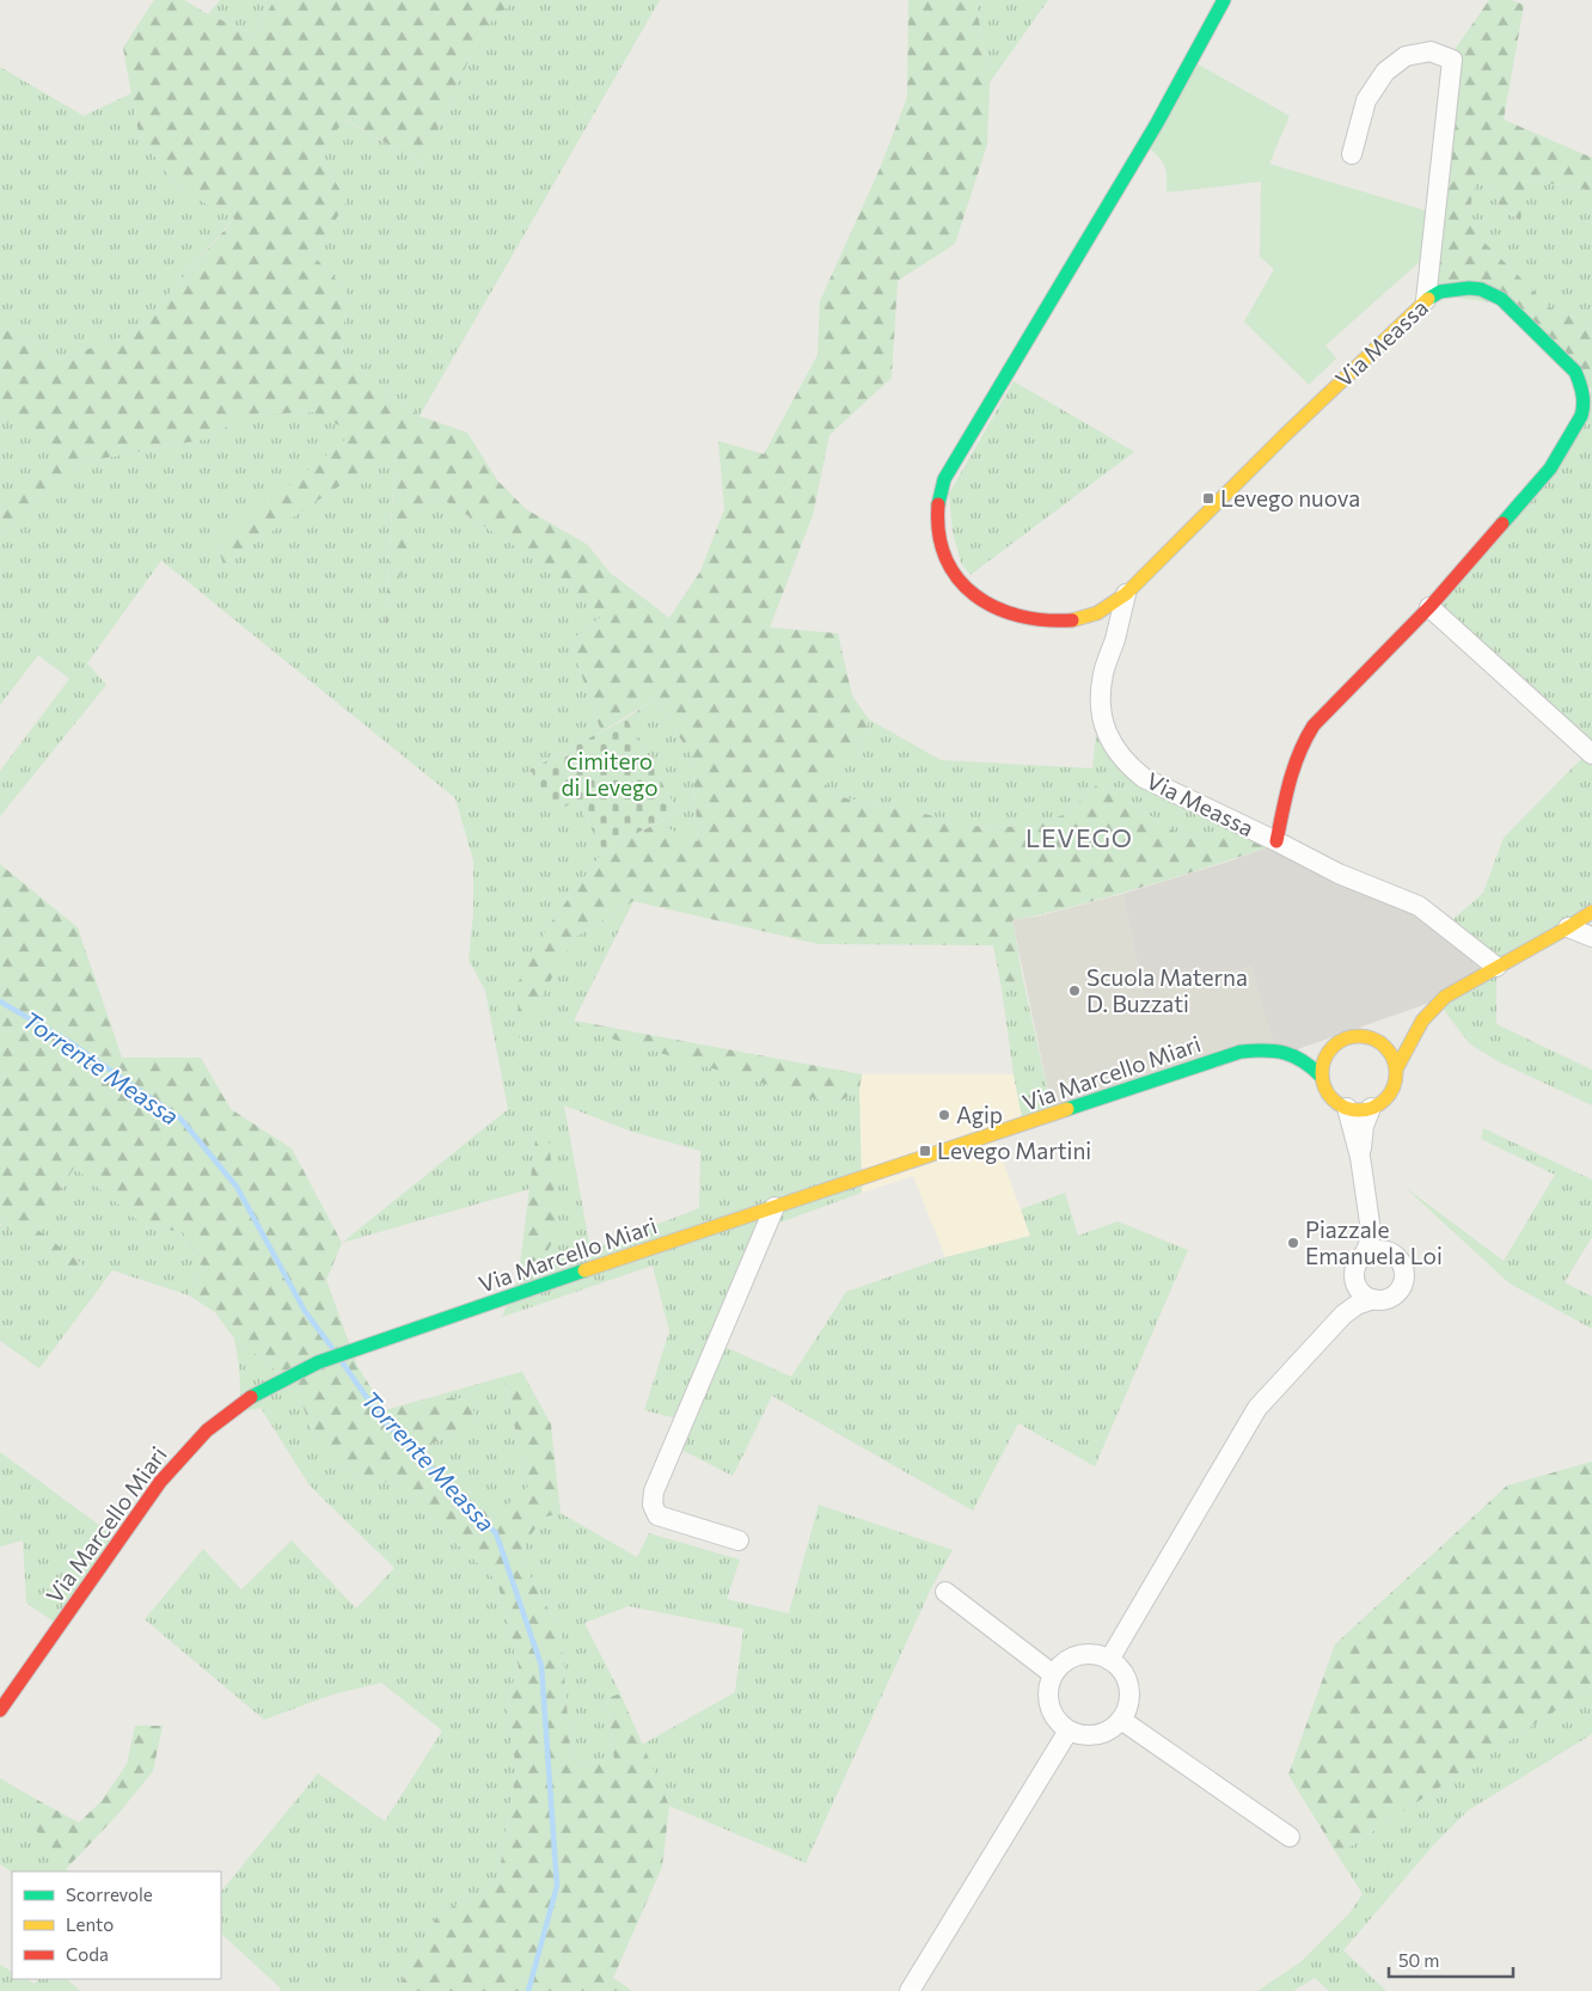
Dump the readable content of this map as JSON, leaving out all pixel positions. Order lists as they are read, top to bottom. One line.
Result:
{"streets":{"main road":["Via Meassa","Via Marcello Miari"]},"districts":["LEVEGO"],"water":["Torrente Meassa"],"parks":["cimitero di Levego"],"places":{"transit":["Levego nuova","Levego Martini"],"other":["Scuola Materna D. Buzzati","Agip","Piazzale Emanuela Loi"]},"legend":["Scorrevole","Lento","Coda"],"scale_bar":"50 m"}
